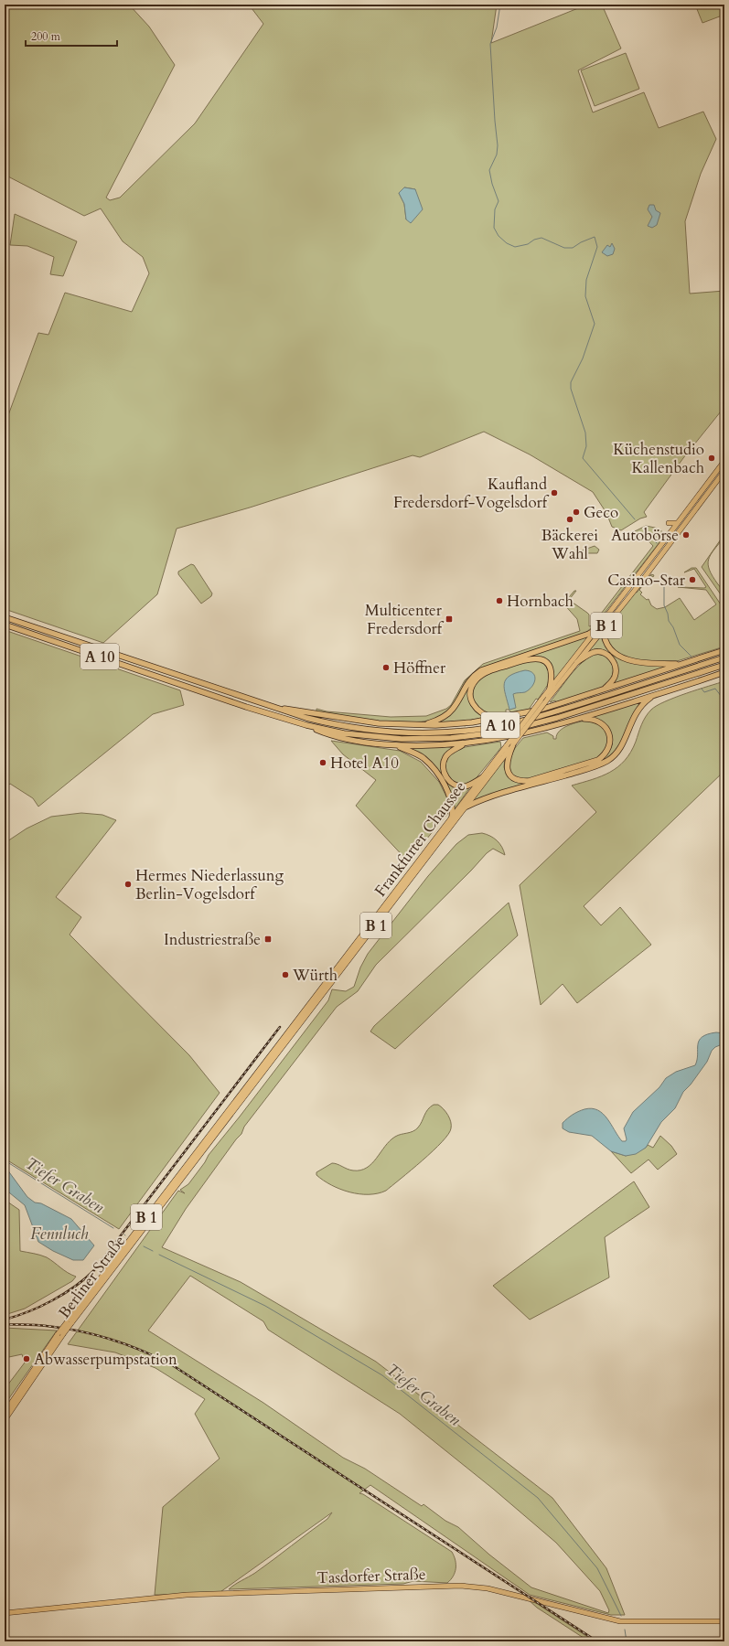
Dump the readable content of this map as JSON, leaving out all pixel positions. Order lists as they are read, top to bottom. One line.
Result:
{"streets":{"highway":["A 10"],"main road":["B 1","Frankfurter Chaussee","Berliner Straße","Tasdorfer Straße"]},"crossings":[["B 1","Frankfurter Chaussee"],["Frankfurter Chaussee","Berliner Straße"]],"water":["Tiefer Graben","Fennluch"],"places":{"other":["Küchenstudio Kallenbach","Kaufland Fredersdorf-Vogelsdorf","Geco","Bäckerei Wahl","Autobörse","Casino-Star","Hornbach","Höffner","Hotel A10","Hermes Niederlassung Berlin-Vogelsdorf","Würth","Abwasserpumpstation"],"transit":["Multicenter Fredersdorf","Industriestraße"]},"scale_bar":"200 m"}
